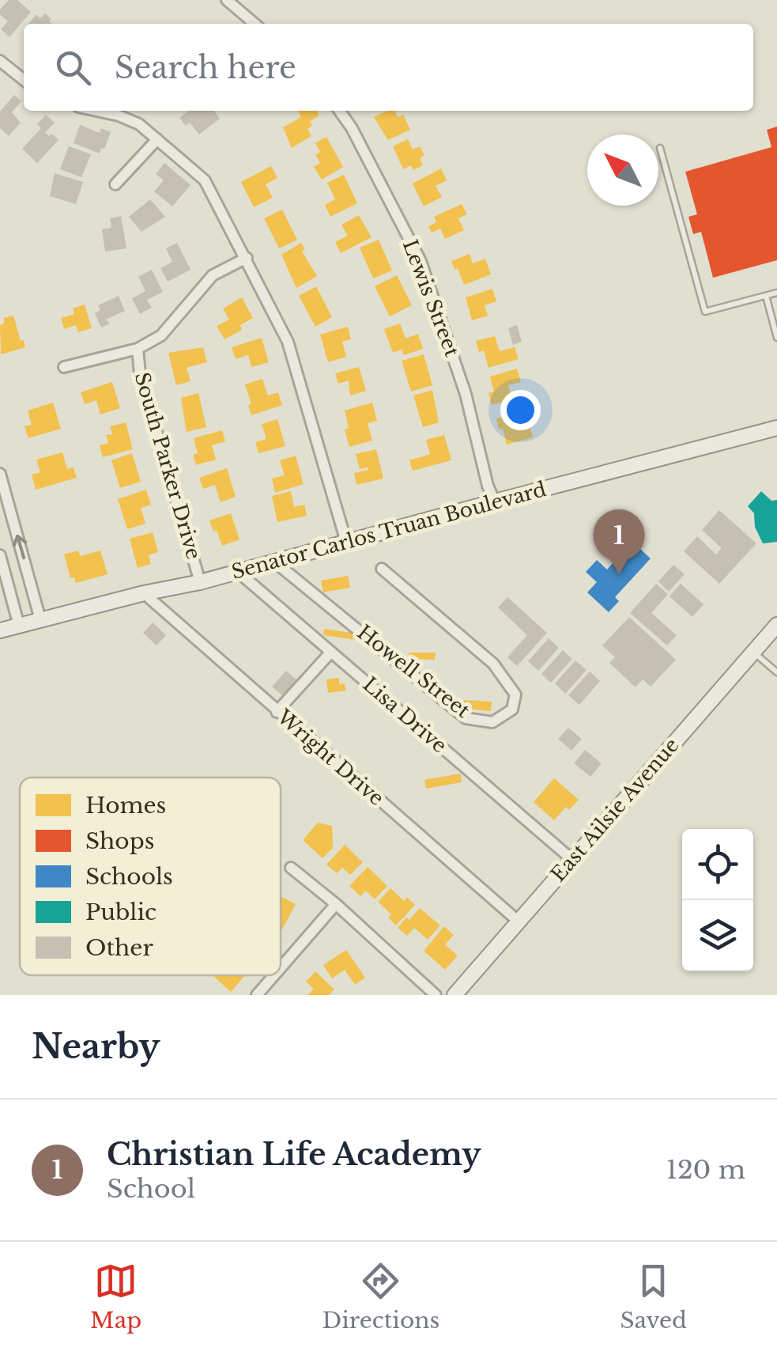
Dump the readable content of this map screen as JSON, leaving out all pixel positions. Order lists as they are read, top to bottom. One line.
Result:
{"streets":{"main road":["Senator Carlos Truan Boulevard","East Ailsie Avenue"],"street":["Lewis Street","South Parker Drive","Howell Street","Lisa Drive","Wright Drive"]},"crossings":[["Lewis Street","Senator Carlos Truan Boulevard"],["South Parker Drive","Senator Carlos Truan Boulevard"],["Senator Carlos Truan Boulevard","Howell Street"],["Senator Carlos Truan Boulevard","Lisa Drive"],["Senator Carlos Truan Boulevard","Wright Drive"],["Lisa Drive","East Ailsie Avenue"],["Wright Drive","East Ailsie Avenue"]],"legend":["Homes","Shops","Schools","Public","Other"],"north":"top left","page":{"search":"Search here","pins":"1","heading":"Nearby","list":[{"mark":"1","name":"Christian Life Academy","note":"School","value":"120 m"}],"nav":["Map","Directions","Saved"]}}
